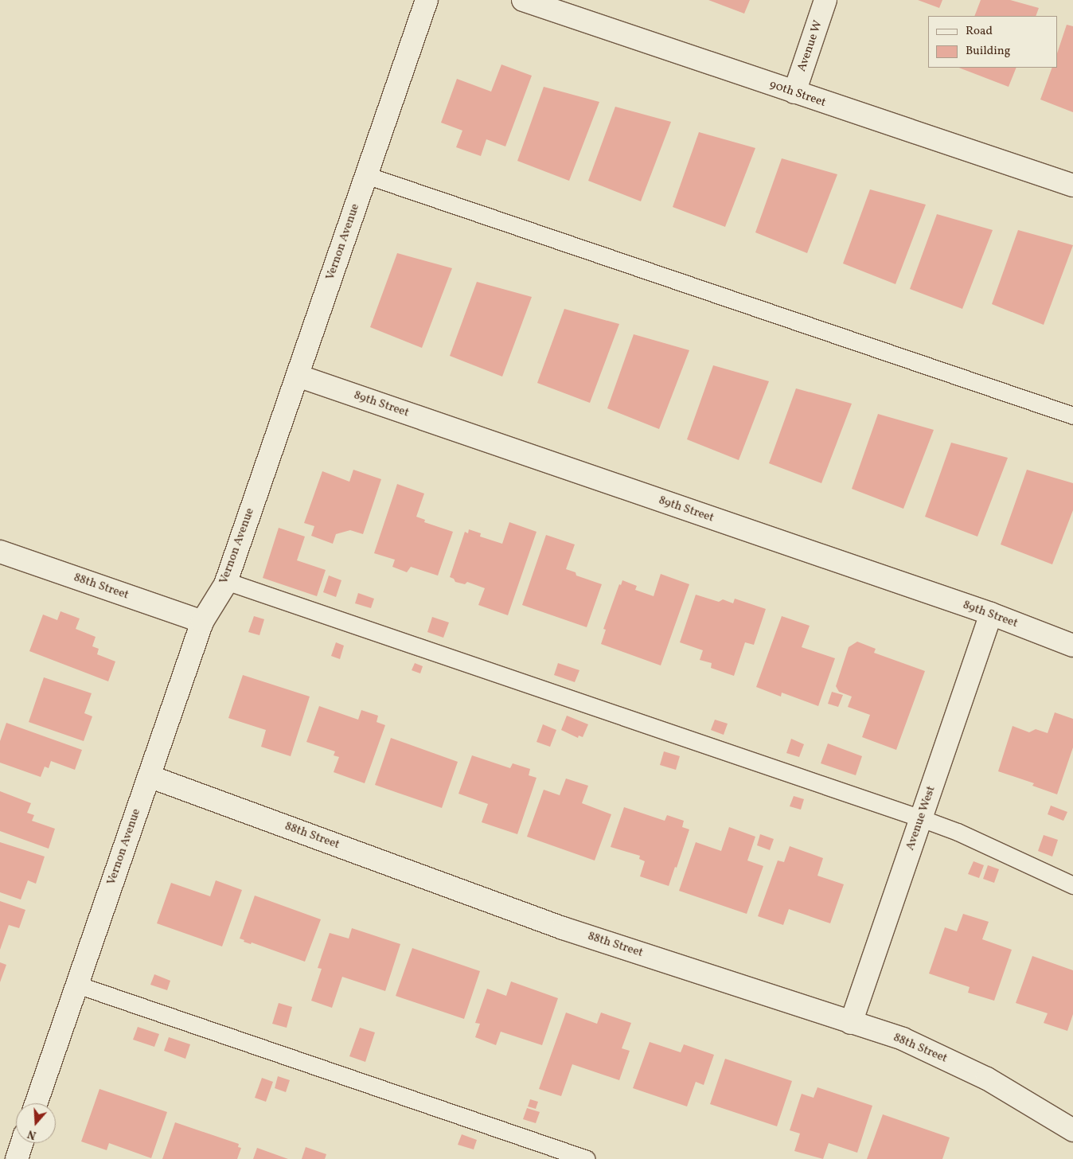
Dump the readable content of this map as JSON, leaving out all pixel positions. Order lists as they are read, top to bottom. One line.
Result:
{"streets":{"street":["Avenue W","90th Street","Vernon Avenue","89th Street","88th Street","Avenue West"]},"crossings":[["Avenue W","90th Street"],["Vernon Avenue","89th Street"],["Vernon Avenue","88th Street"],["89th Street","Avenue West"],["88th Street","Avenue West"]],"legend":["Road","Building"],"north":"bottom"}
